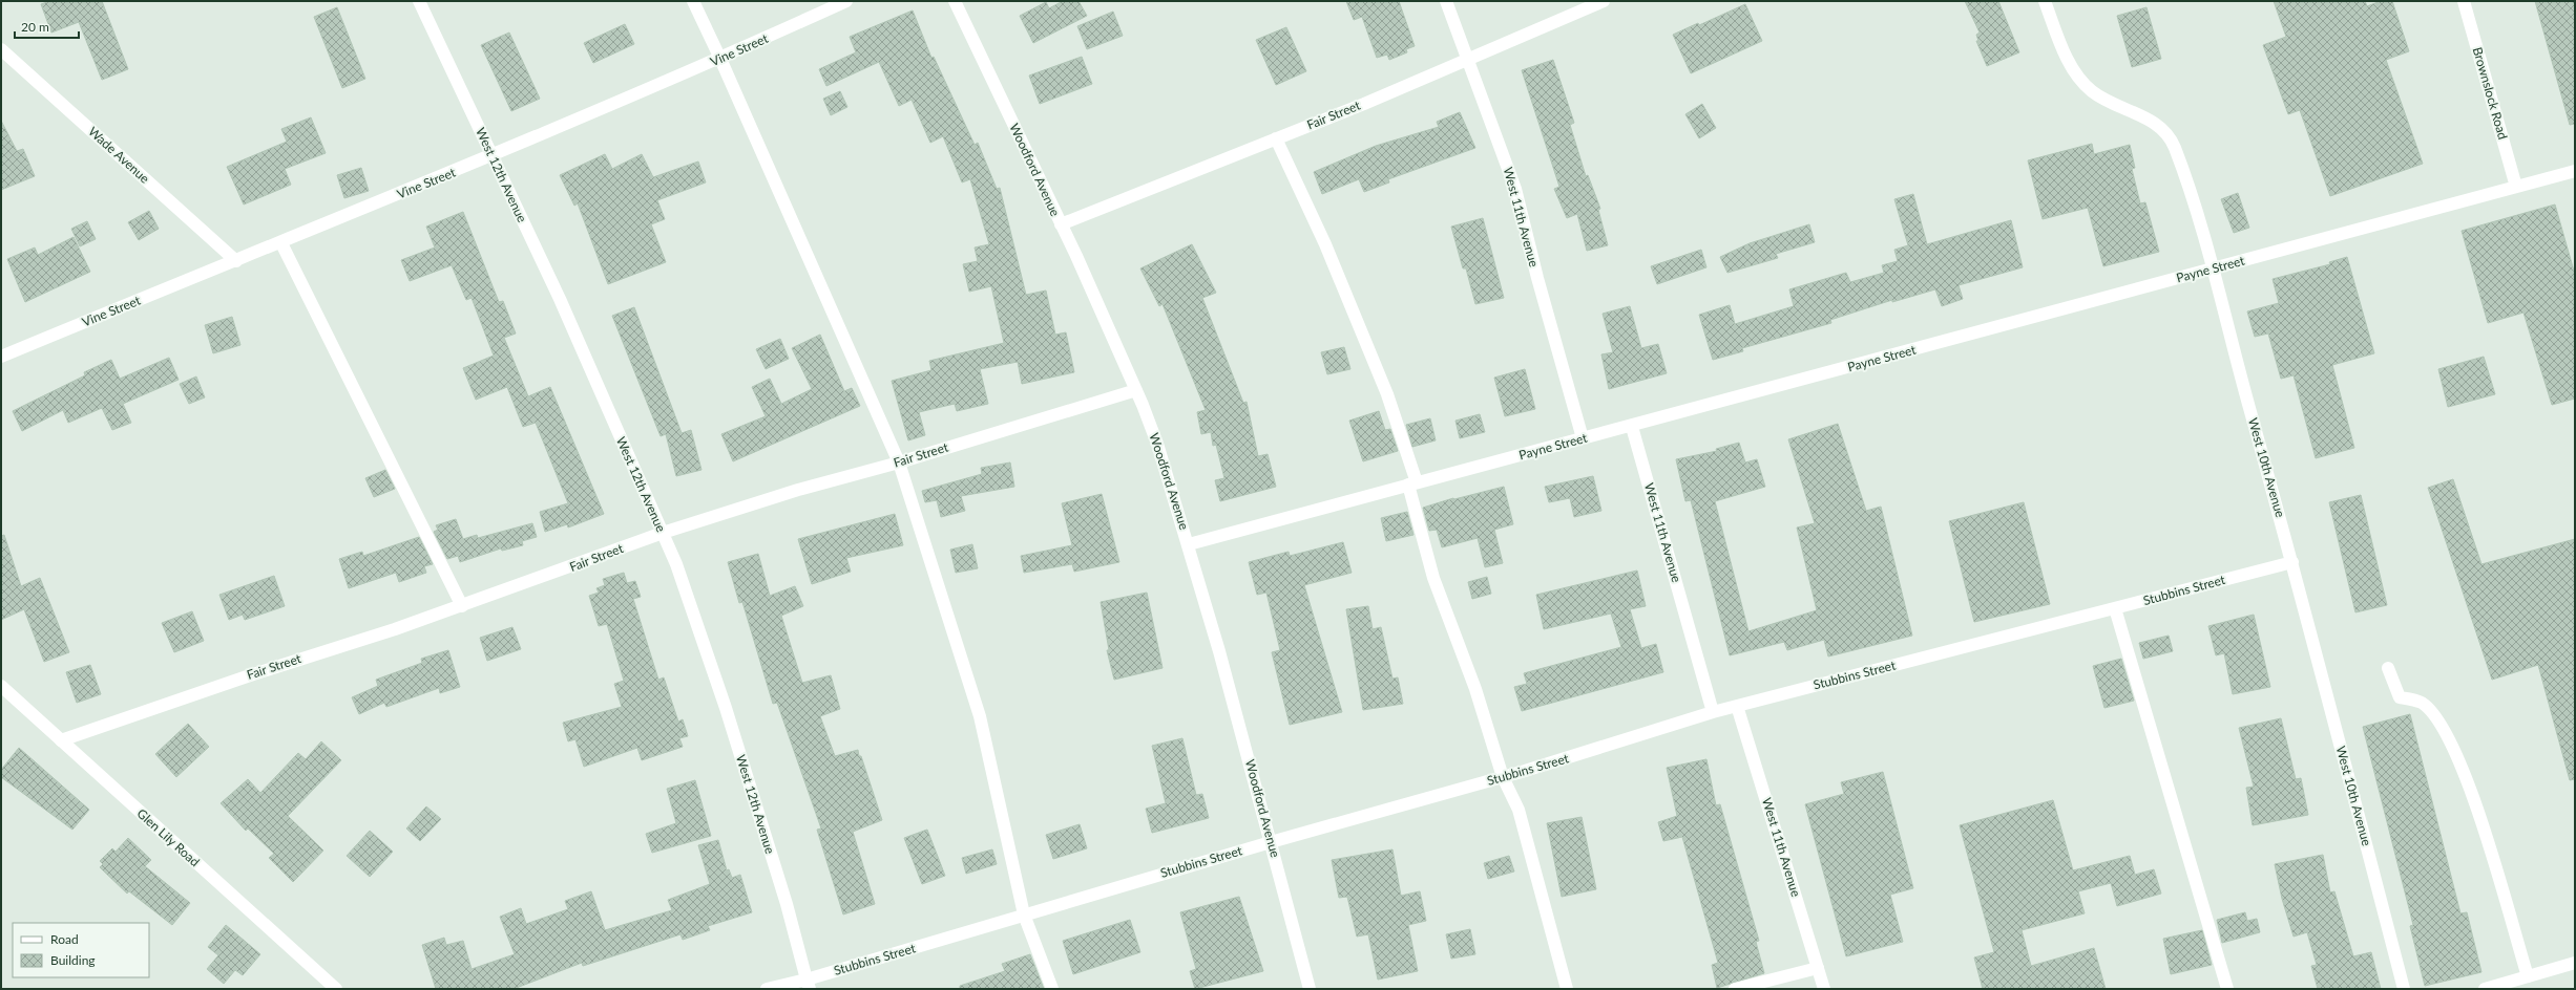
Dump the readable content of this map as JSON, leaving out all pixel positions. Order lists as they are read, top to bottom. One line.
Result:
{"streets":{"street":["Vine Street","Brownslock Road","Fair Street","Wade Avenue","Woodford Avenue","West 12th Avenue","West 11th Avenue","Payne Street","West 10th Avenue","Stubbins Street","Glen Lily Road"]},"crossings":[["Vine Street","Wade Avenue"],["Vine Street","West 12th Avenue"],["Brownslock Road","Payne Street"],["Fair Street","Woodford Avenue"],["Fair Street","West 12th Avenue"],["Fair Street","West 11th Avenue"],["Fair Street","Glen Lily Road"],["Woodford Avenue","Payne Street"],["Woodford Avenue","Stubbins Street"],["West 12th Avenue","Stubbins Street"],["West 11th Avenue","Payne Street"],["West 11th Avenue","Stubbins Street"],["Payne Street","West 10th Avenue"],["West 10th Avenue","Stubbins Street"]],"legend":["Road","Building"],"scale_bar":"20 m"}
